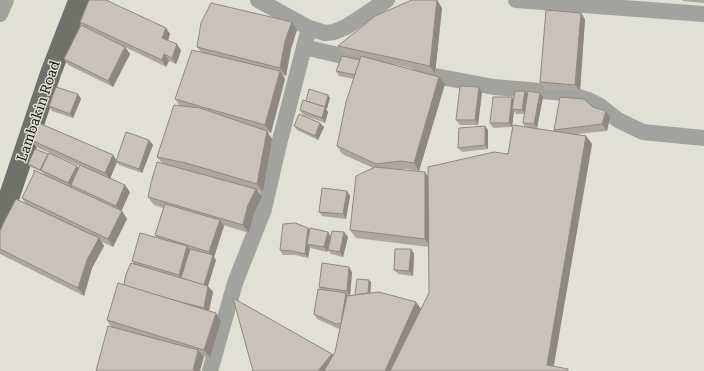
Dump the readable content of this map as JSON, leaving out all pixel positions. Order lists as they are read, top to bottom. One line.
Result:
{"streets":{"main road":["Lambakin Road"]}}
